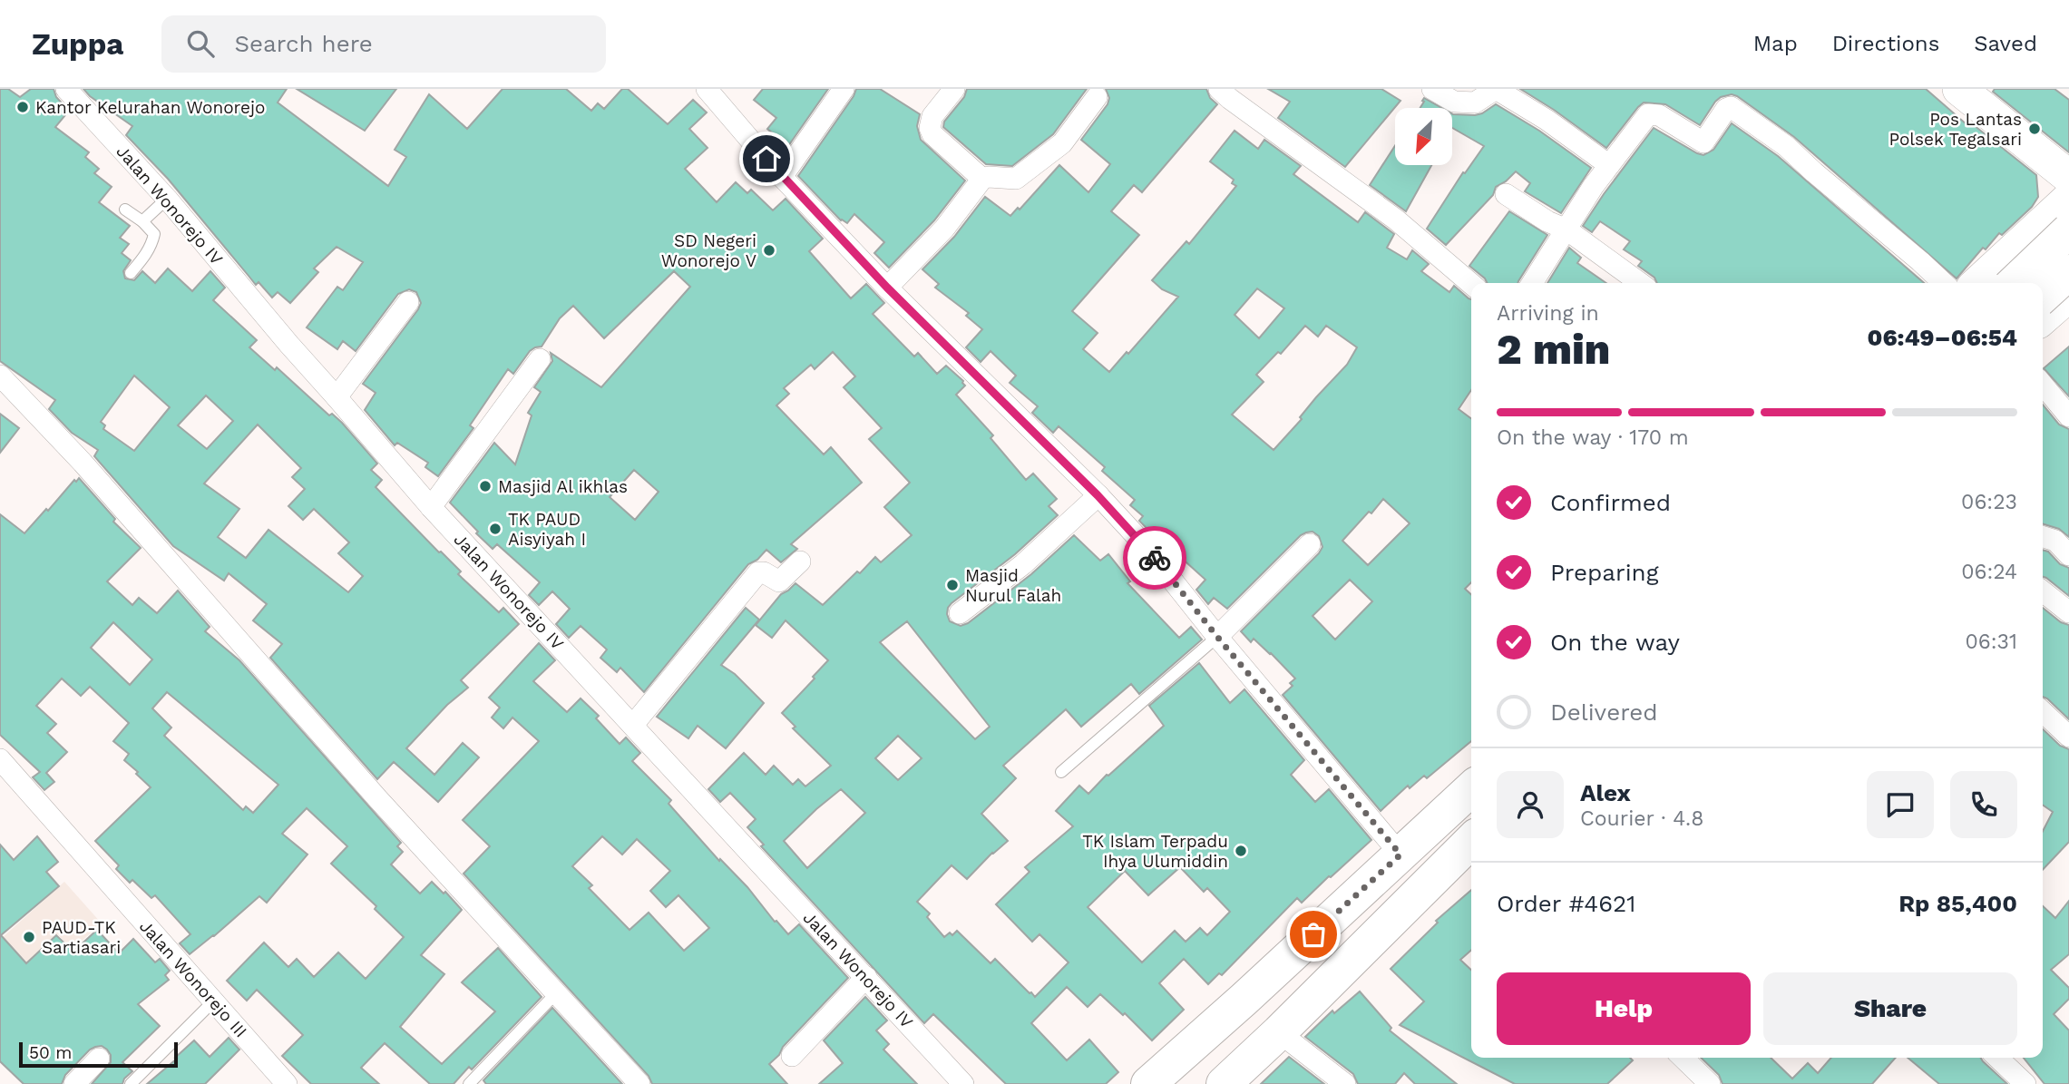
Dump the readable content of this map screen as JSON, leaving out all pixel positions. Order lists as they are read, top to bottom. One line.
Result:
{"streets":{"street":["Jalan Wonorejo IV","Jalan Wonorejo III"]},"places":["Kantor Kelurahan Wonorejo","Pos Lantas Polsek Tegalsari","SD Negeri Wonorejo V","Masjid Al ikhlas","TK PAUD Aisyiyah I","Masjid Nurul Falah","TK Islam Terpadu Ihya Ulumiddin","PAUD-TK Sartiasari"],"scale_bar":"50 m","north":"bottom left","page":{"header":"Zuppa","search":"Search here","nav":["Map","Directions","Saved"],"heading":["2 min","Arriving in","06:49–06:54"],"panel":["Alex","Courier · 4.8","Order #4621","Rp 85,400"],"bar":"On the way · 170 m","list":[["Confirmed","06:23"],["Preparing","06:24"],["On the way","06:31"],"Delivered"],"buttons":["Help","Share"],"scale":"50 m"}}
